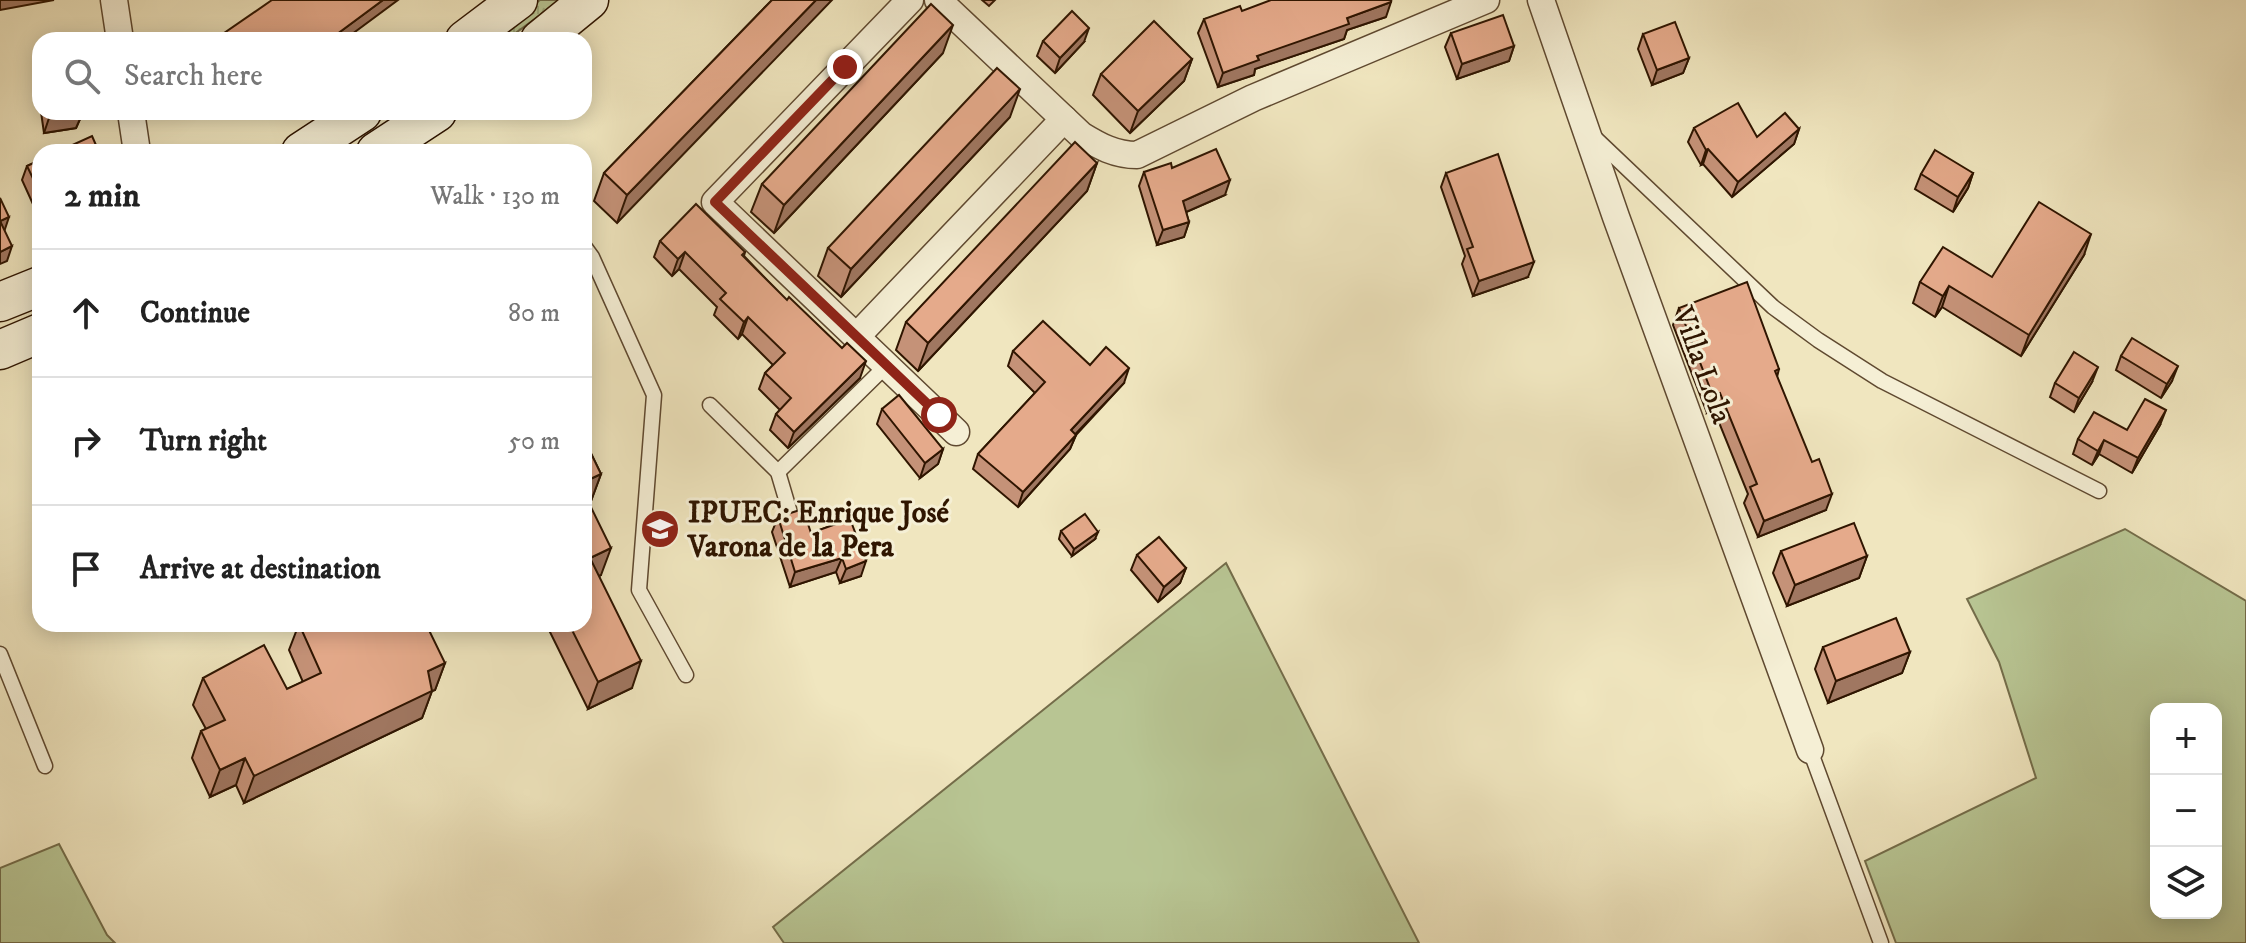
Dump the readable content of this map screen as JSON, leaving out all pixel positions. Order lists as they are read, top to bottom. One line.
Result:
{"streets":{"street":["Villa Lola"]},"places":{"school or university":["IPUEC: Enrique José Varona de la Pera"]},"page":{"search":"Search here","heading":["2 min","Walk · 130 m"],"list":[["Continue","80 m"],["Turn right","50 m"],"Arrive at destination"],"map_buttons":["+","−"]}}
